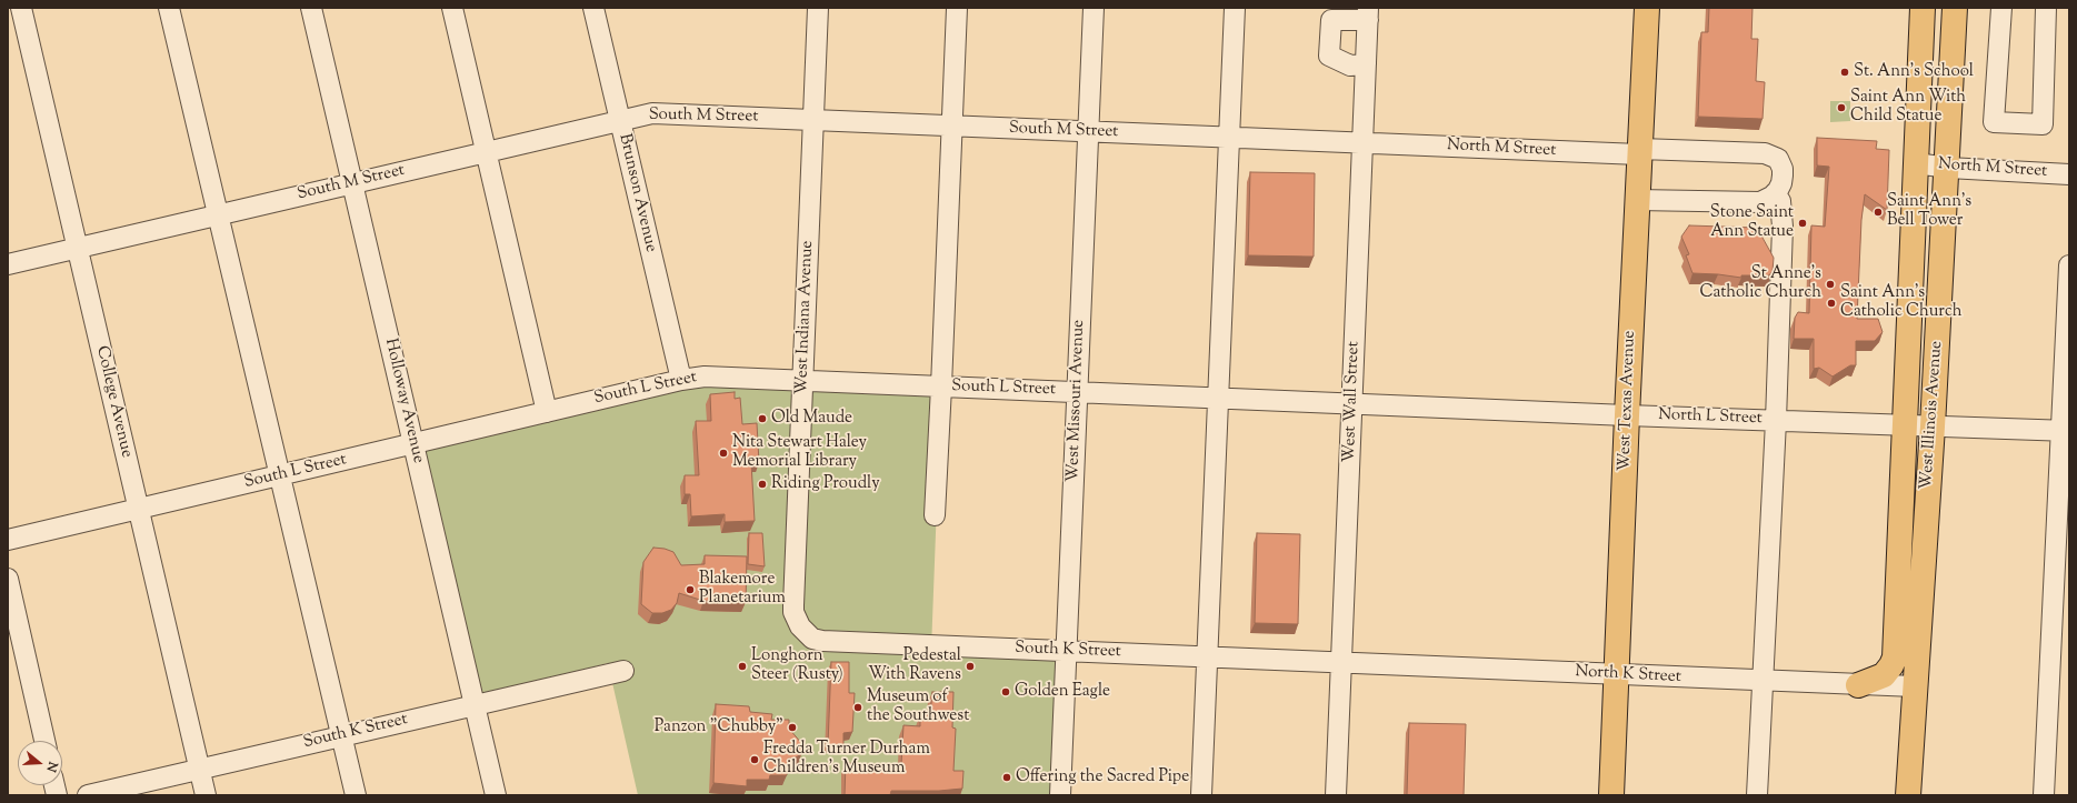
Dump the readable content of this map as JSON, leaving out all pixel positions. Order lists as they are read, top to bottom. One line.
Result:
{"streets":{"main road":["West Texas Avenue","West Illinois Avenue"],"street":["South M Street","North M Street","Brunson Avenue","West Indiana Avenue","South L Street","Holloway Avenue","West Missouri Avenue","College Avenue","West Wall Street","North L Street","South K Street","North K Street"]},"crossings":[["South M Street","North M Street"],["South M Street","Brunson Avenue"],["South M Street","West Indiana Avenue"],["South M Street","Holloway Avenue"],["South M Street","West Missouri Avenue"],["South M Street","College Avenue"],["South M Street","West Wall Street"],["North M Street","West Texas Avenue"],["North M Street","West Wall Street"],["North M Street","West Illinois Avenue"],["Brunson Avenue","South L Street"],["West Indiana Avenue","South L Street"],["West Indiana Avenue","South K Street"],["South L Street","Holloway Avenue"],["South L Street","West Missouri Avenue"],["South L Street","College Avenue"],["South L Street","West Wall Street"],["South L Street","North L Street"],["Holloway Avenue","South K Street"],["West Missouri Avenue","South K Street"],["West Texas Avenue","North L Street"],["West Texas Avenue","North K Street"],["College Avenue","South K Street"],["West Wall Street","North L Street"],["West Wall Street","South K Street"],["West Wall Street","North K Street"],["West Illinois Avenue","North L Street"],["West Illinois Avenue","North K Street"],["South K Street","North K Street"]],"places":["St. Ann's School","Saint Ann With Child Statue","Saint Ann’s Bell Tower","Stone Saint Ann Statue","St Anne's Catholic Church","Saint Ann's Catholic Church","Old Maude","Nita Stewart Haley Memorial Library","Riding Proudly","Blakemore Planetarium","Longhorn Steer (Rusty)","Pedestal With Ravens","Golden Eagle","Museum of the Southwest","Panzon \"Chubby\"","Fredda Turner Durham Children's Museum","Offering the Sacred Pipe"],"north":"right"}
